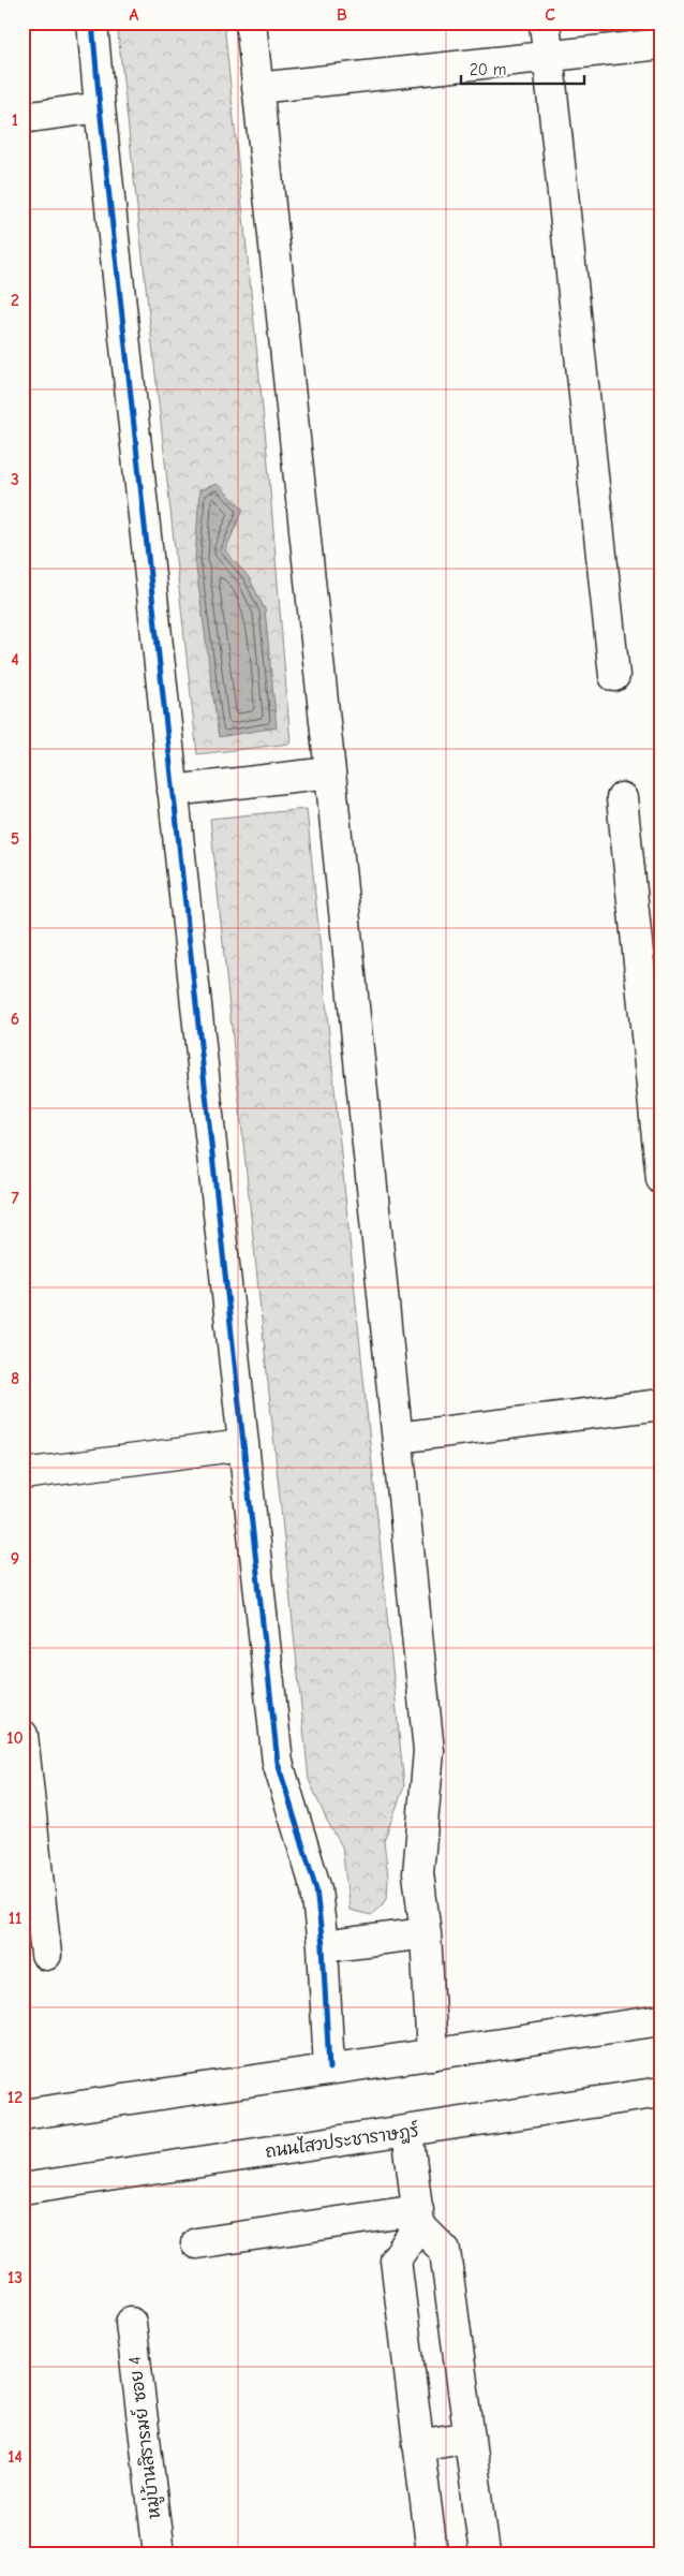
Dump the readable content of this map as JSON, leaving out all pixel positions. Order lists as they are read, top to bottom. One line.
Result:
{"streets":{"street":["ถนนไสวประชาราษฎร์","หมู่บ้านสิรารมย์ ซอย 4"]},"scale_bar":"20 m","grid":{"columns":["A","B","C"],"rows":["1","2","3","4","5","6","7","8","9","10","11","12","13","14"]}}
